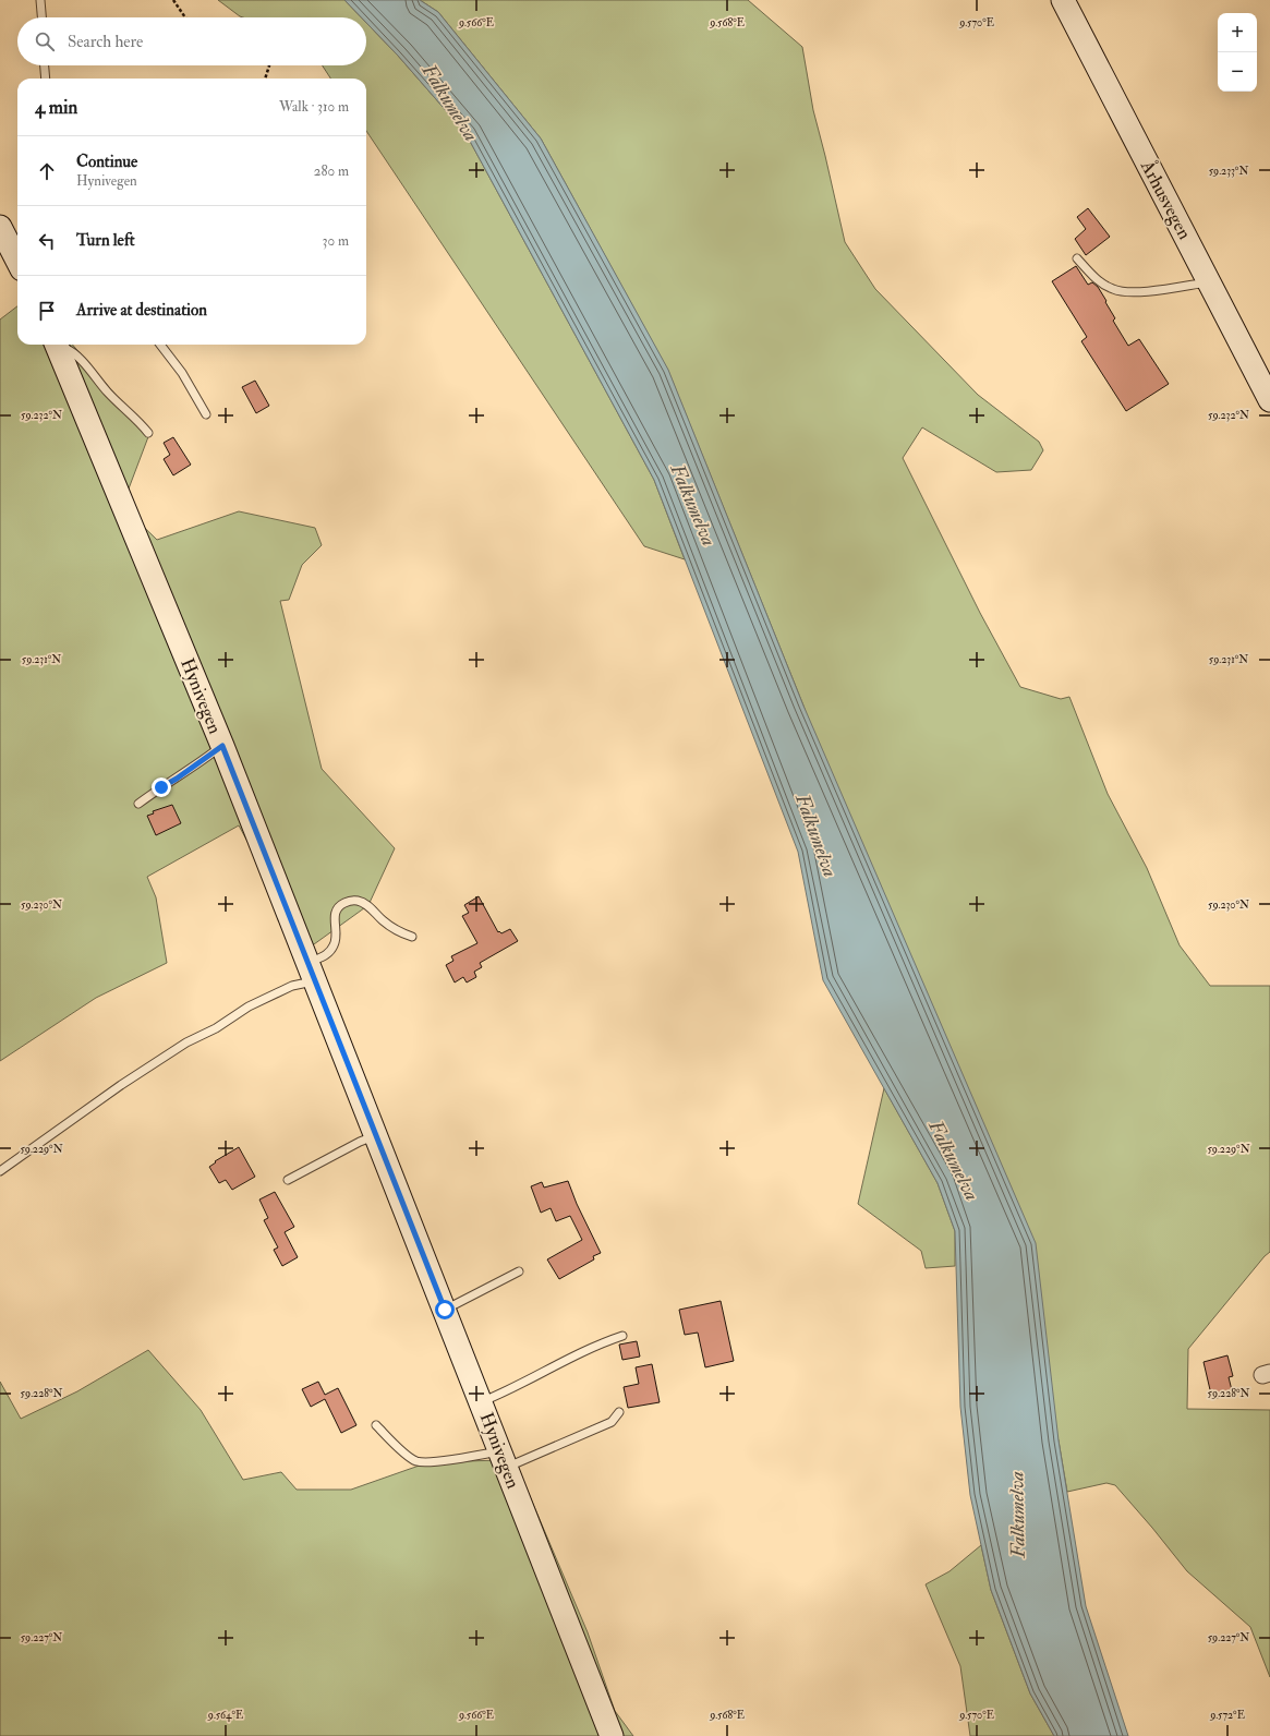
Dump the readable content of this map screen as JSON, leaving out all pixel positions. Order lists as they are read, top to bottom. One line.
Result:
{"streets":{"main road":["Århusvegen","Hynivegen"]},"water":["Falkumelva"],"page":{"map_buttons":["+","−"],"search":"Search here","heading":["4 min","Walk · 310 m"],"list":[["Continue","Hynivegen","280 m"],["Turn left","30 m"],"Arrive at destination"]},"coordinates":["9.566°E","9.568°E","9.570°E","59.233°N","59.232°N","59.231°N","59.230°N","59.229°N","59.228°N","59.227°N","9.564°E","9.572°E"]}
